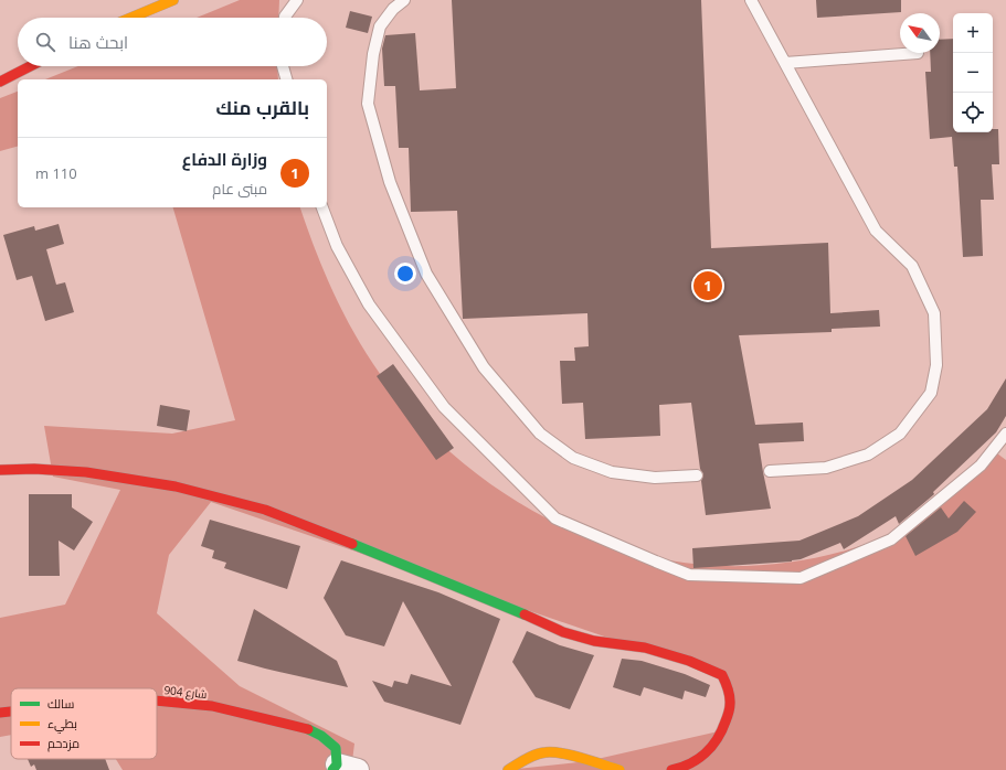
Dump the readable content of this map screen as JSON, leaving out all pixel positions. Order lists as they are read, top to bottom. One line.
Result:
{"streets":{"street":["شارع 904"]},"legend":["سالك","بطيء","مزدحم"],"north":"top left","page":{"map_buttons":["+","−"],"search":"ابحث هنا","heading":"بالقرب منك","list":[{"mark":"1","name":"وزارة الدفاع","note":"مبنى عام","value":"110 m"}],"pins":"1"}}
